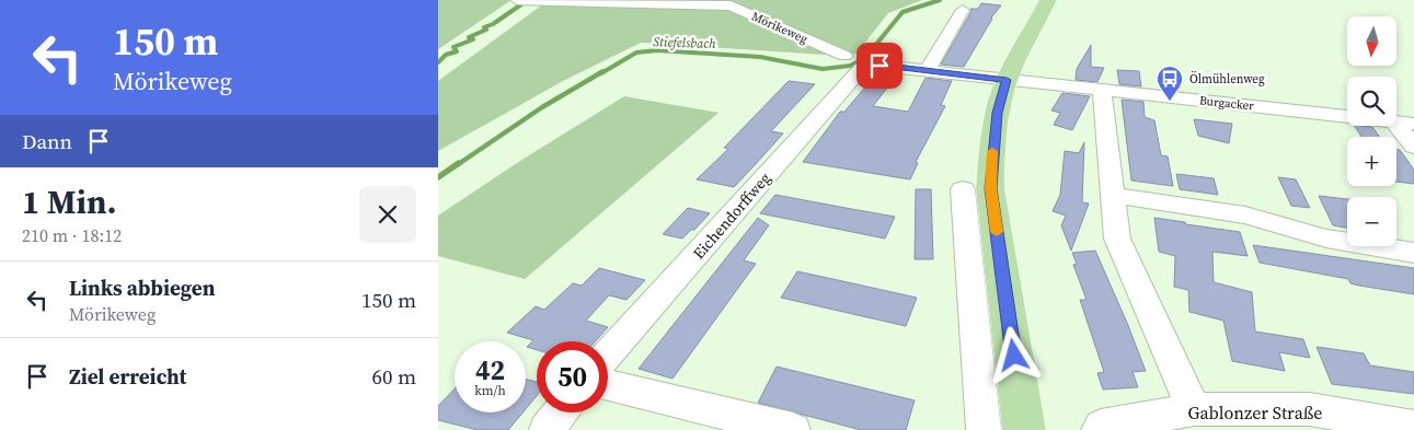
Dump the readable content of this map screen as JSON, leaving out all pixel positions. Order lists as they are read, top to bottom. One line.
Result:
{"streets":{"street":["Mörikeweg","Burgacker","Eichendorffweg","Gablonzer Straße"]},"water":["Stiefelsbach"],"places":{"bus stop":["Ölmühlenweg"]},"north":"bottom","page":{"turn":["150 m","Mörikeweg"],"map_buttons":["+","−"],"then":"Dann","heading":["1 Min.","210 m · 18:12"],"list":[{"name":"Links abbiegen","note":"Mörikeweg","value":"150 m"},{"name":"Ziel erreicht","value":"60 m"}],"speed":"42 km/h","limit":"50"}}
